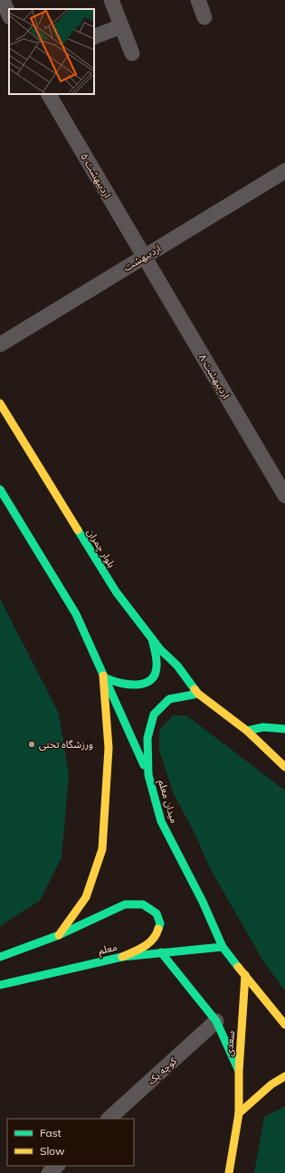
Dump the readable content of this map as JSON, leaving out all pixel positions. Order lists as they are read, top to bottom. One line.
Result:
{"streets":{"main road":["بلوار چمران","میدان معلم","معلم","سعدی"],"street":["اردیبهشت ۵","اردیبهشت","اردیبهشت ۸","کوچه یک"]},"crossings":[["اردیبهشت ۵","اردیبهشت"],["اردیبهشت ۵","اردیبهشت ۸"],["اردیبهشت","اردیبهشت ۸"],["بلوار چمران","میدان معلم"],["میدان معلم","معلم"],["میدان معلم","سعدی"]],"places":["ورزشگاه تختی"],"legend":["Fast","Slow"]}
